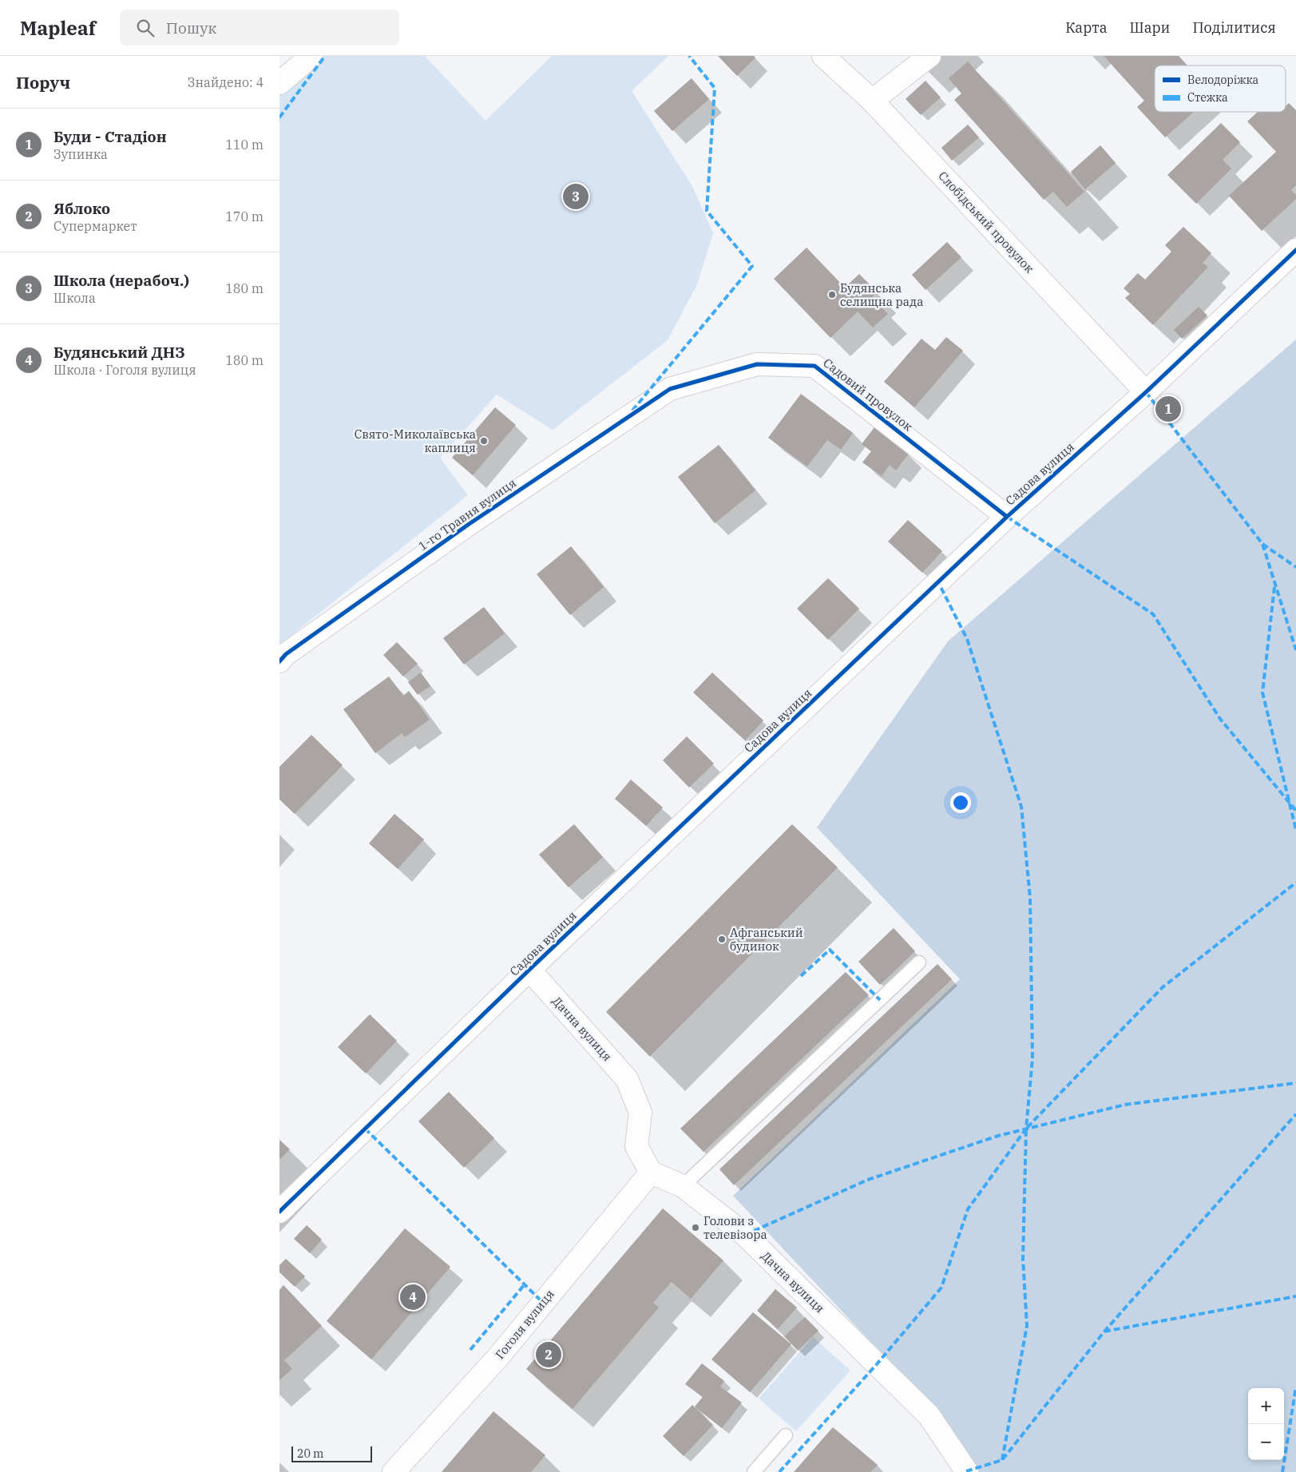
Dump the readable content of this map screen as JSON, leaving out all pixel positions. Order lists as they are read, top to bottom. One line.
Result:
{"streets":{"street":["Слобідський провулок","Садовий провулок","Садова вулиця","1-го Травня вулиця","Дачна вулиця","Гоголя вулиця"]},"crossings":[["Слобідський провулок","Садова вулиця"],["Садовий провулок","Садова вулиця"],["Садовий провулок","1-го Травня вулиця"],["Садова вулиця","Дачна вулиця"],["Дачна вулиця","Гоголя вулиця"]],"places":["Будянська селищна рада","Свято-Миколаївська каплиця","Афганський будинок","Голови з телевізора"],"legend":["Велодоріжка","Стежка"],"scale_bar":"20 m","page":{"header":"Mapleaf","search":"Пошук","nav":["Карта","Шари","Поділитися"],"heading":["Поруч","Знайдено: 4"],"list":[{"mark":"1","name":"Буди - Стадіон","note":"Зупинка","value":"110 m"},{"mark":"2","name":"Яблоко","note":"Супермаркет","value":"170 m"},{"mark":"3","name":"Школа (нерабоч.)","note":"Школа","value":"180 m"},{"mark":"4","name":"Будянський ДНЗ","note":"Школа · Гоголя вулиця","value":"180 m"}],"pins":["3","1","4","2"],"map_buttons":["+","−"],"scale":"20 m"}}
